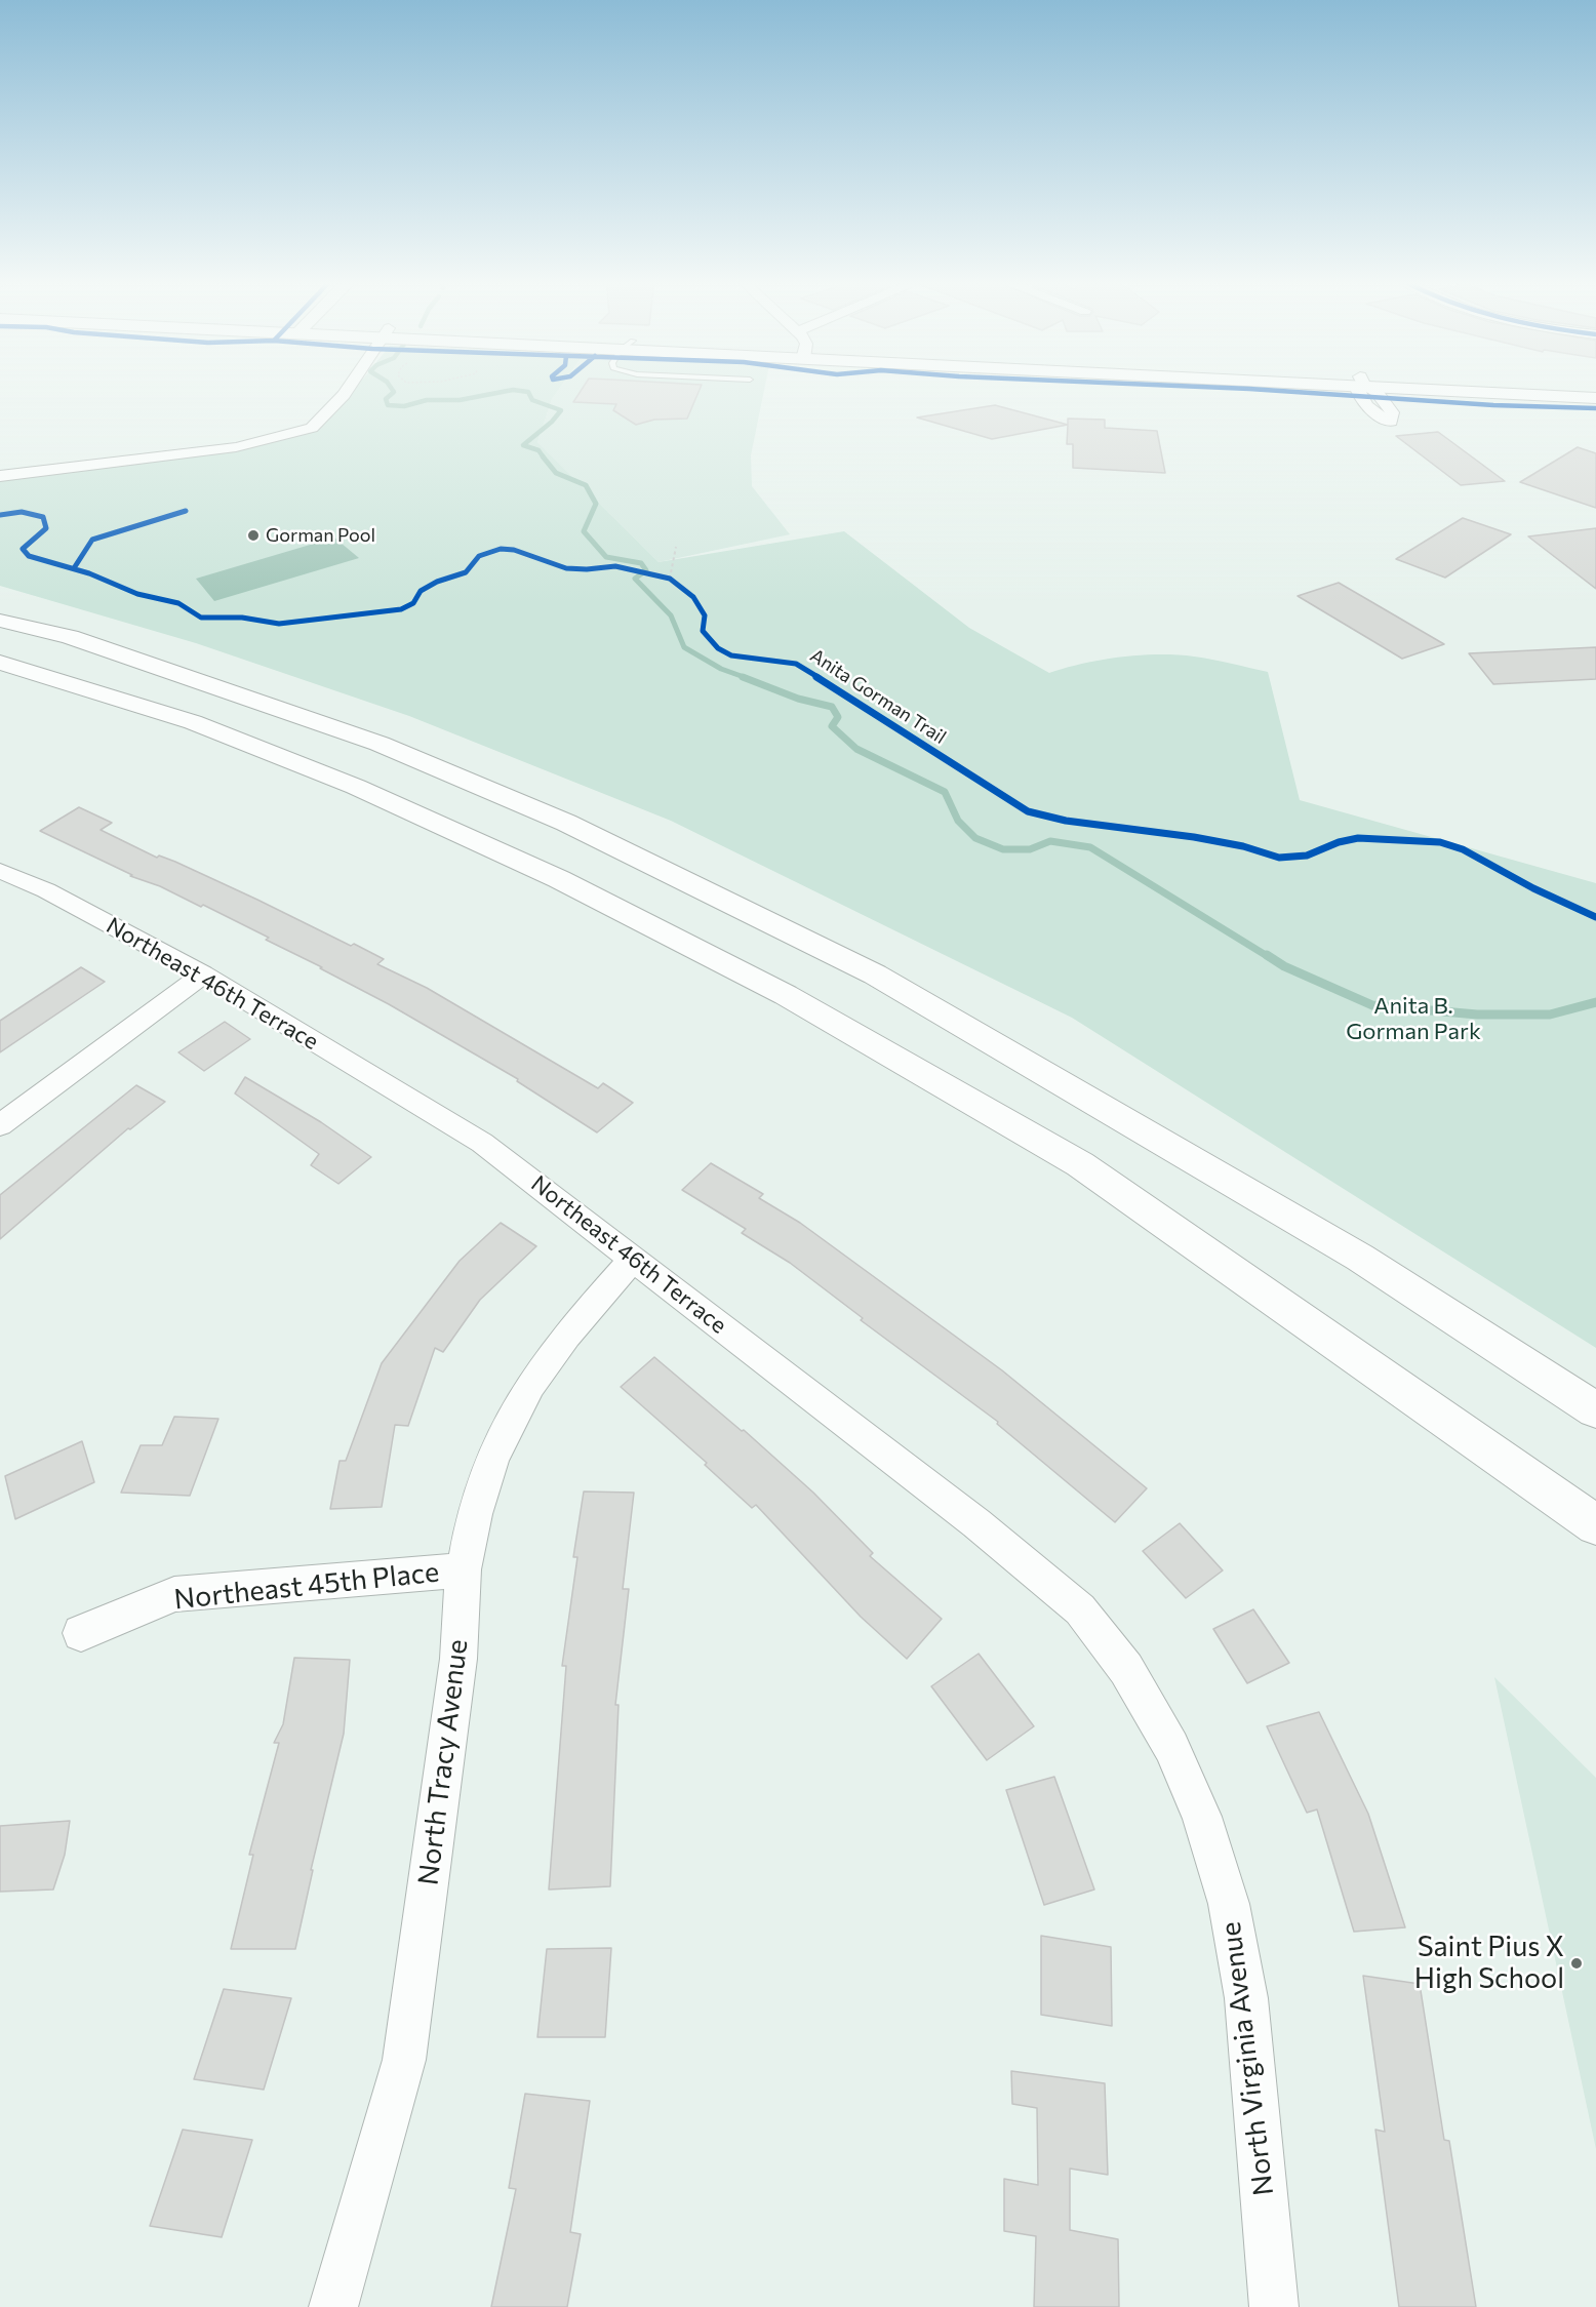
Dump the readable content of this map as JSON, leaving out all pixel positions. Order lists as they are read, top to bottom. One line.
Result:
{"streets":{"street":["Northeast 46th Terrace","Northeast 45th Place","North Tracy Avenue","North Virginia Avenue"],"cycle path":["Anita Gorman Trail"]},"crossings":[["Northeast 46th Terrace","North Tracy Avenue"],["Northeast 46th Terrace","North Virginia Avenue"],["Northeast 45th Place","North Tracy Avenue"]],"parks":["Anita B. Gorman Park"],"places":["Gorman Pool","Saint Pius X High School"]}
